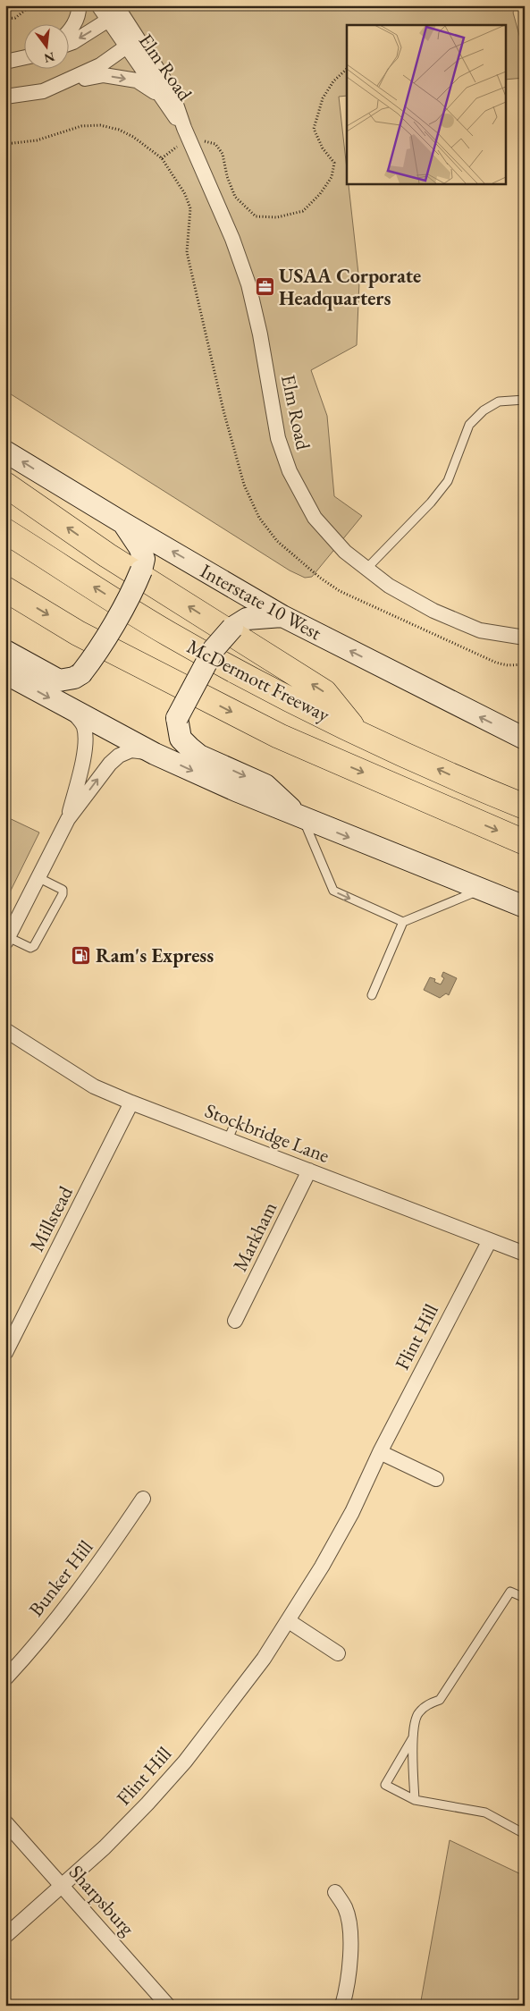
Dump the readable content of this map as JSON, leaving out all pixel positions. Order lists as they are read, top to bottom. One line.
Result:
{"streets":{"highway":["McDermott Freeway"],"main road":["Interstate 10 West"],"street":["Elm Road","Stockbridge Lane","Millstead","Markham","Flint Hill","Bunker Hill","Sharpsburg"]},"crossings":[["Stockbridge Lane","Millstead"],["Stockbridge Lane","Markham"],["Stockbridge Lane","Flint Hill"],["Flint Hill","Sharpsburg"]],"places":{"office":["USAA Corporate Headquarters"],"fuel station":["Ram's Express"]},"north":"bottom"}
